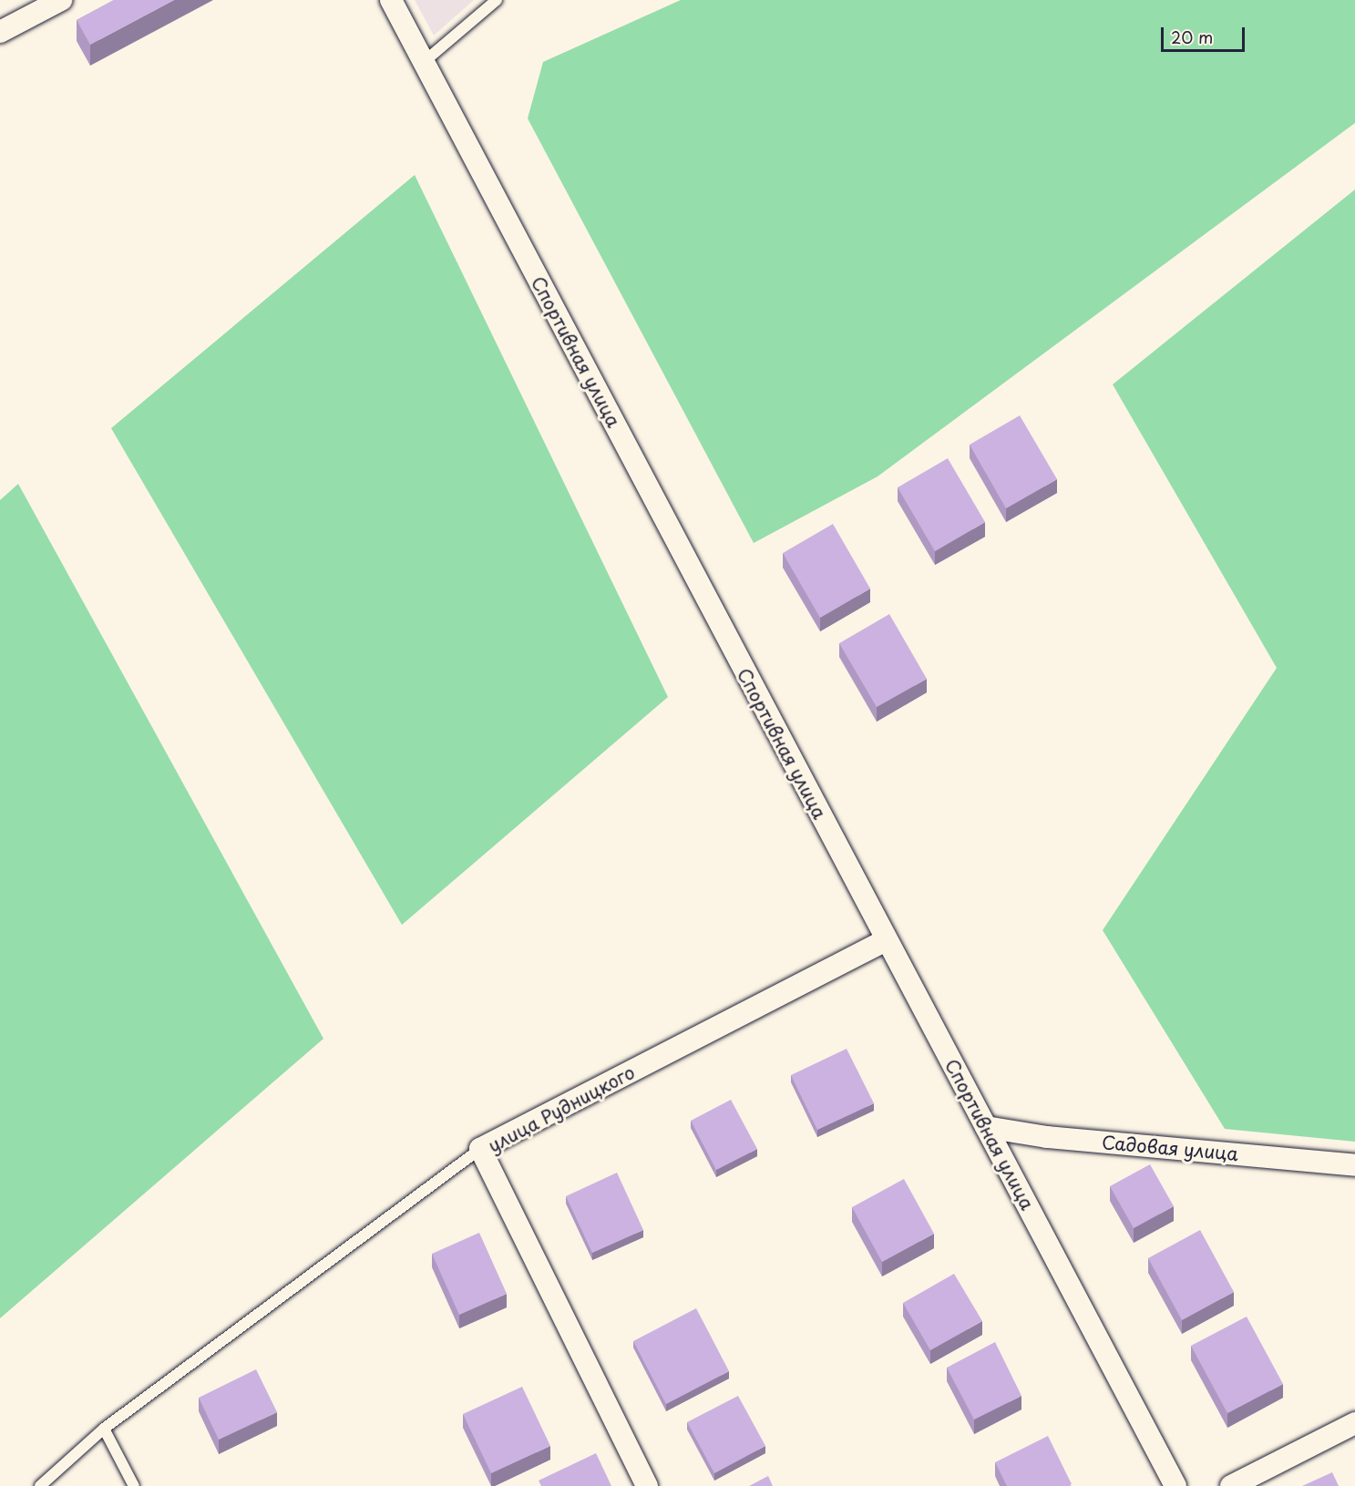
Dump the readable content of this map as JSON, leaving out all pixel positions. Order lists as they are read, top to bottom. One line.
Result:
{"streets":{"street":["Спортивная улица","улица Рудницкого","Садовая улица"]},"crossings":[["Спортивная улица","улица Рудницкого"],["Спортивная улица","Садовая улица"]],"scale_bar":"20 m"}
